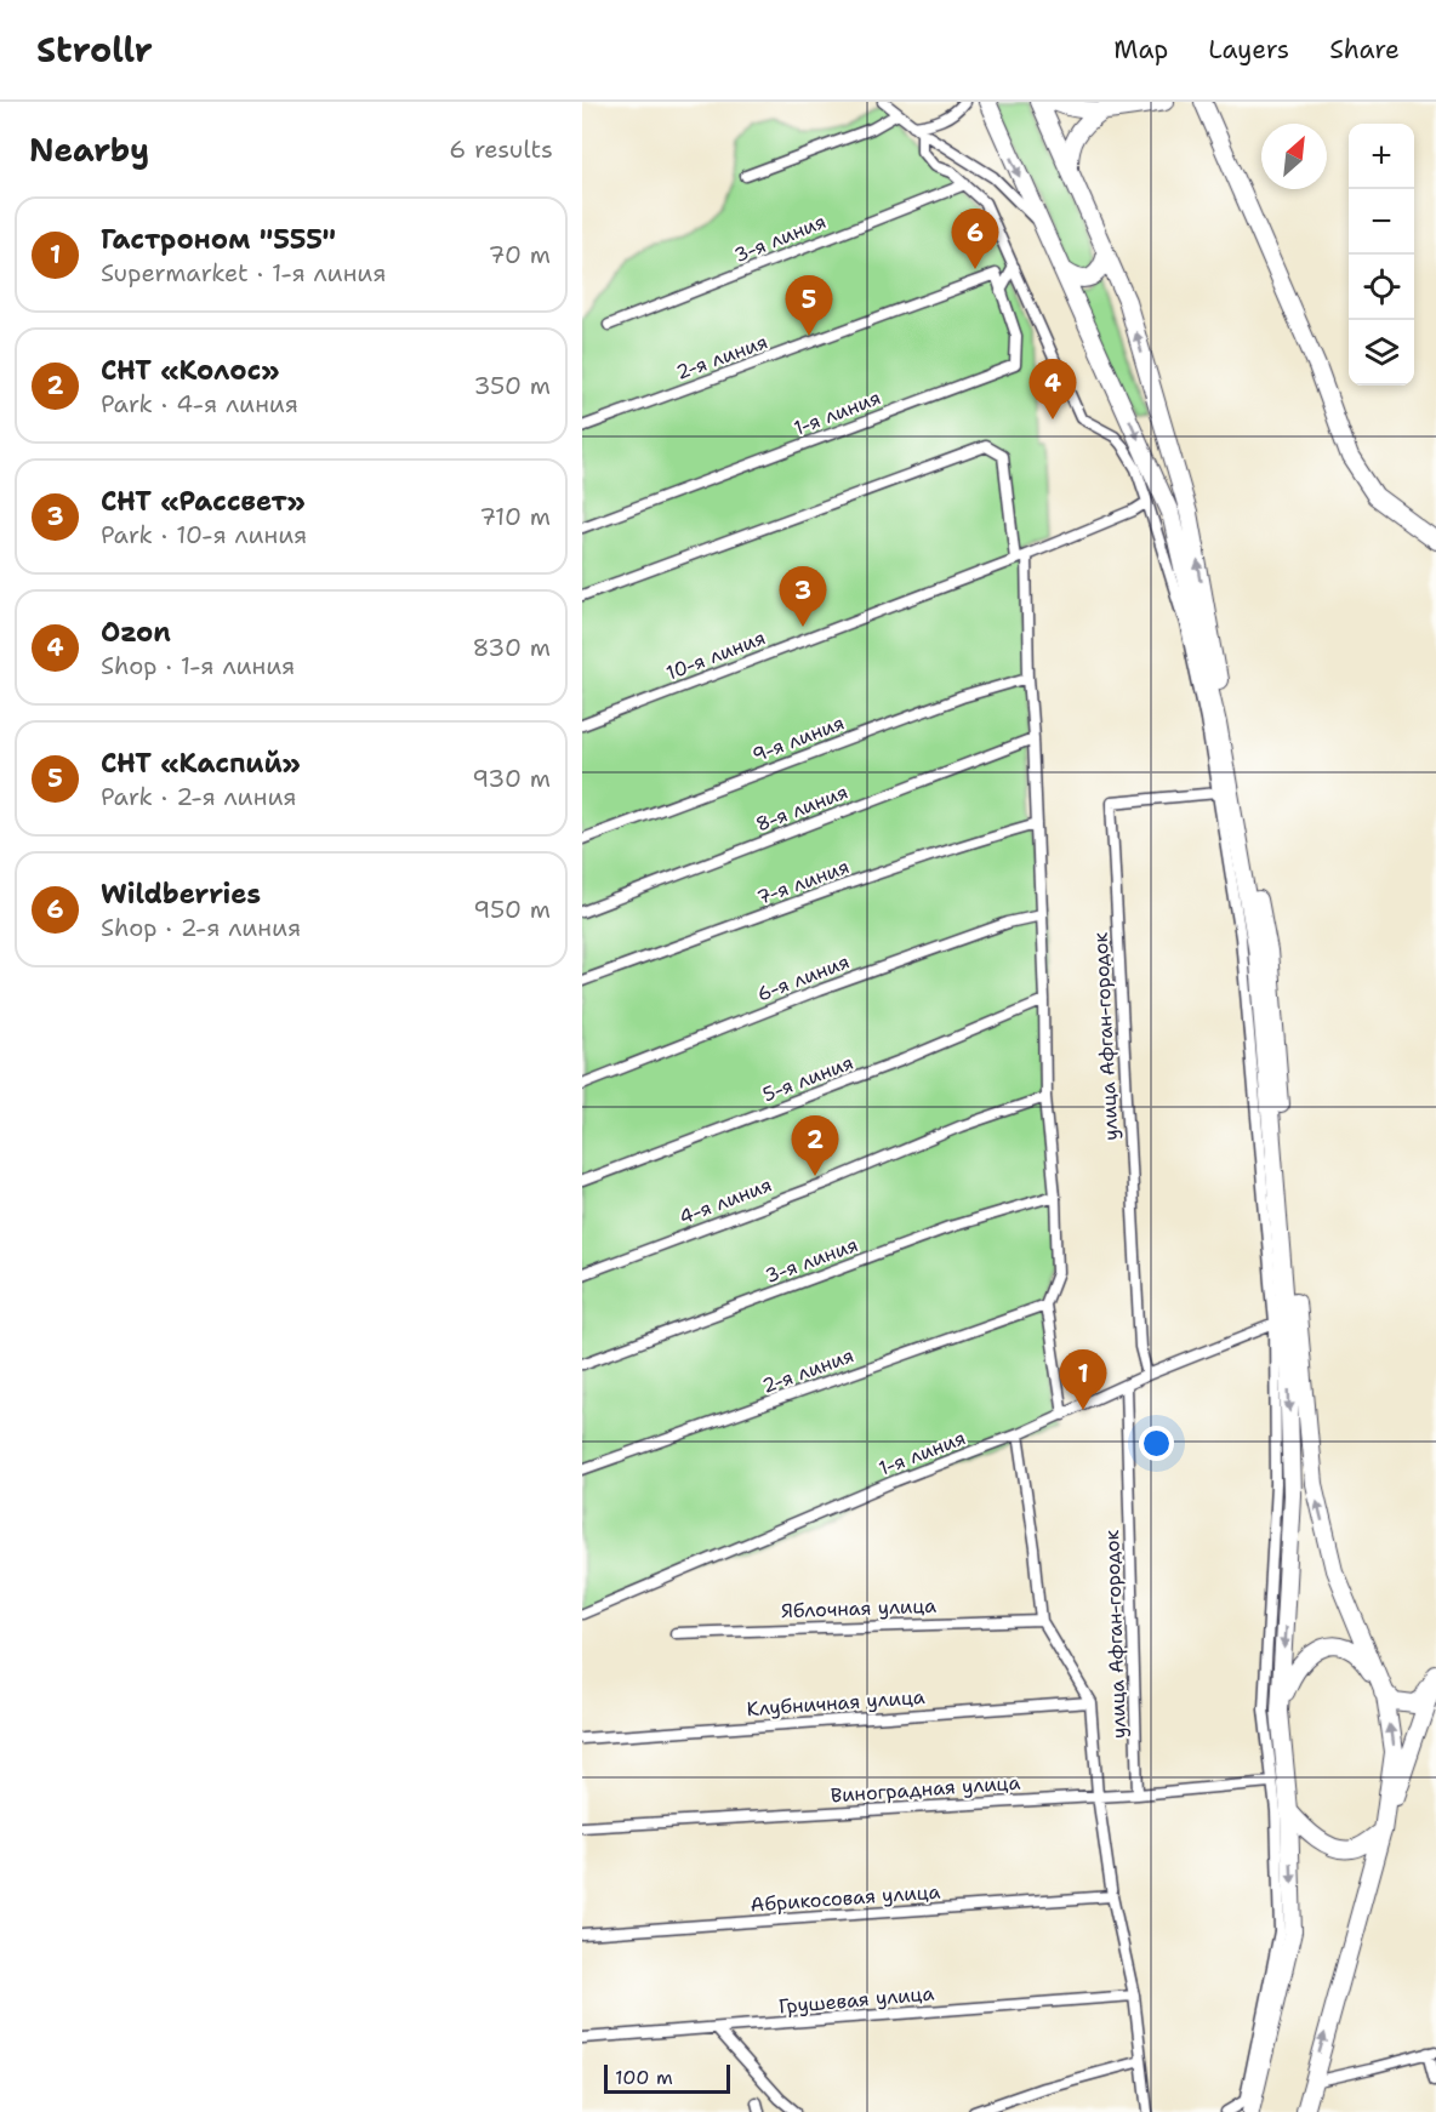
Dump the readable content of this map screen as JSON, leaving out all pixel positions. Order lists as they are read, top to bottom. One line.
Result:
{"streets":{"street":["3-я линия","2-я линия","1-я линия","10-я линия","9-я линия","8-я линия","7-я линия","6-я линия","улица Афган-городок","5-я линия","4-я линия","Яблочная улица","Клубничная улица","Виноградная улица","Абрикосовая улица","Грушевая улица"]},"crossings":[["2-я линия","1-я линия"],["1-я линия","улица Афган-городок"],["улица Афган-городок","Виноградная улица"]],"scale_bar":"100 m","north":"top right","page":{"header":"Strollr","nav":["Map","Layers","Share"],"heading":["Nearby","6 results"],"map_buttons":["+","−"],"list":[{"mark":"1","name":"Гастроном \"555\"","note":"Supermarket · 1-я линия","value":"70 m"},{"mark":"2","name":"СНТ «Колос»","note":"Park · 4-я линия","value":"350 m"},{"mark":"3","name":"СНТ «Рассвет»","note":"Park · 10-я линия","value":"710 m"},{"mark":"4","name":"Ozon","note":"Shop · 1-я линия","value":"830 m"},{"mark":"5","name":"СНТ «Каспий»","note":"Park · 2-я линия","value":"930 m"},{"mark":"6","name":"Wildberries","note":"Shop · 2-я линия","value":"950 m"}],"pins":["6","5","4","3","2","1"],"scale":"100 m"}}
